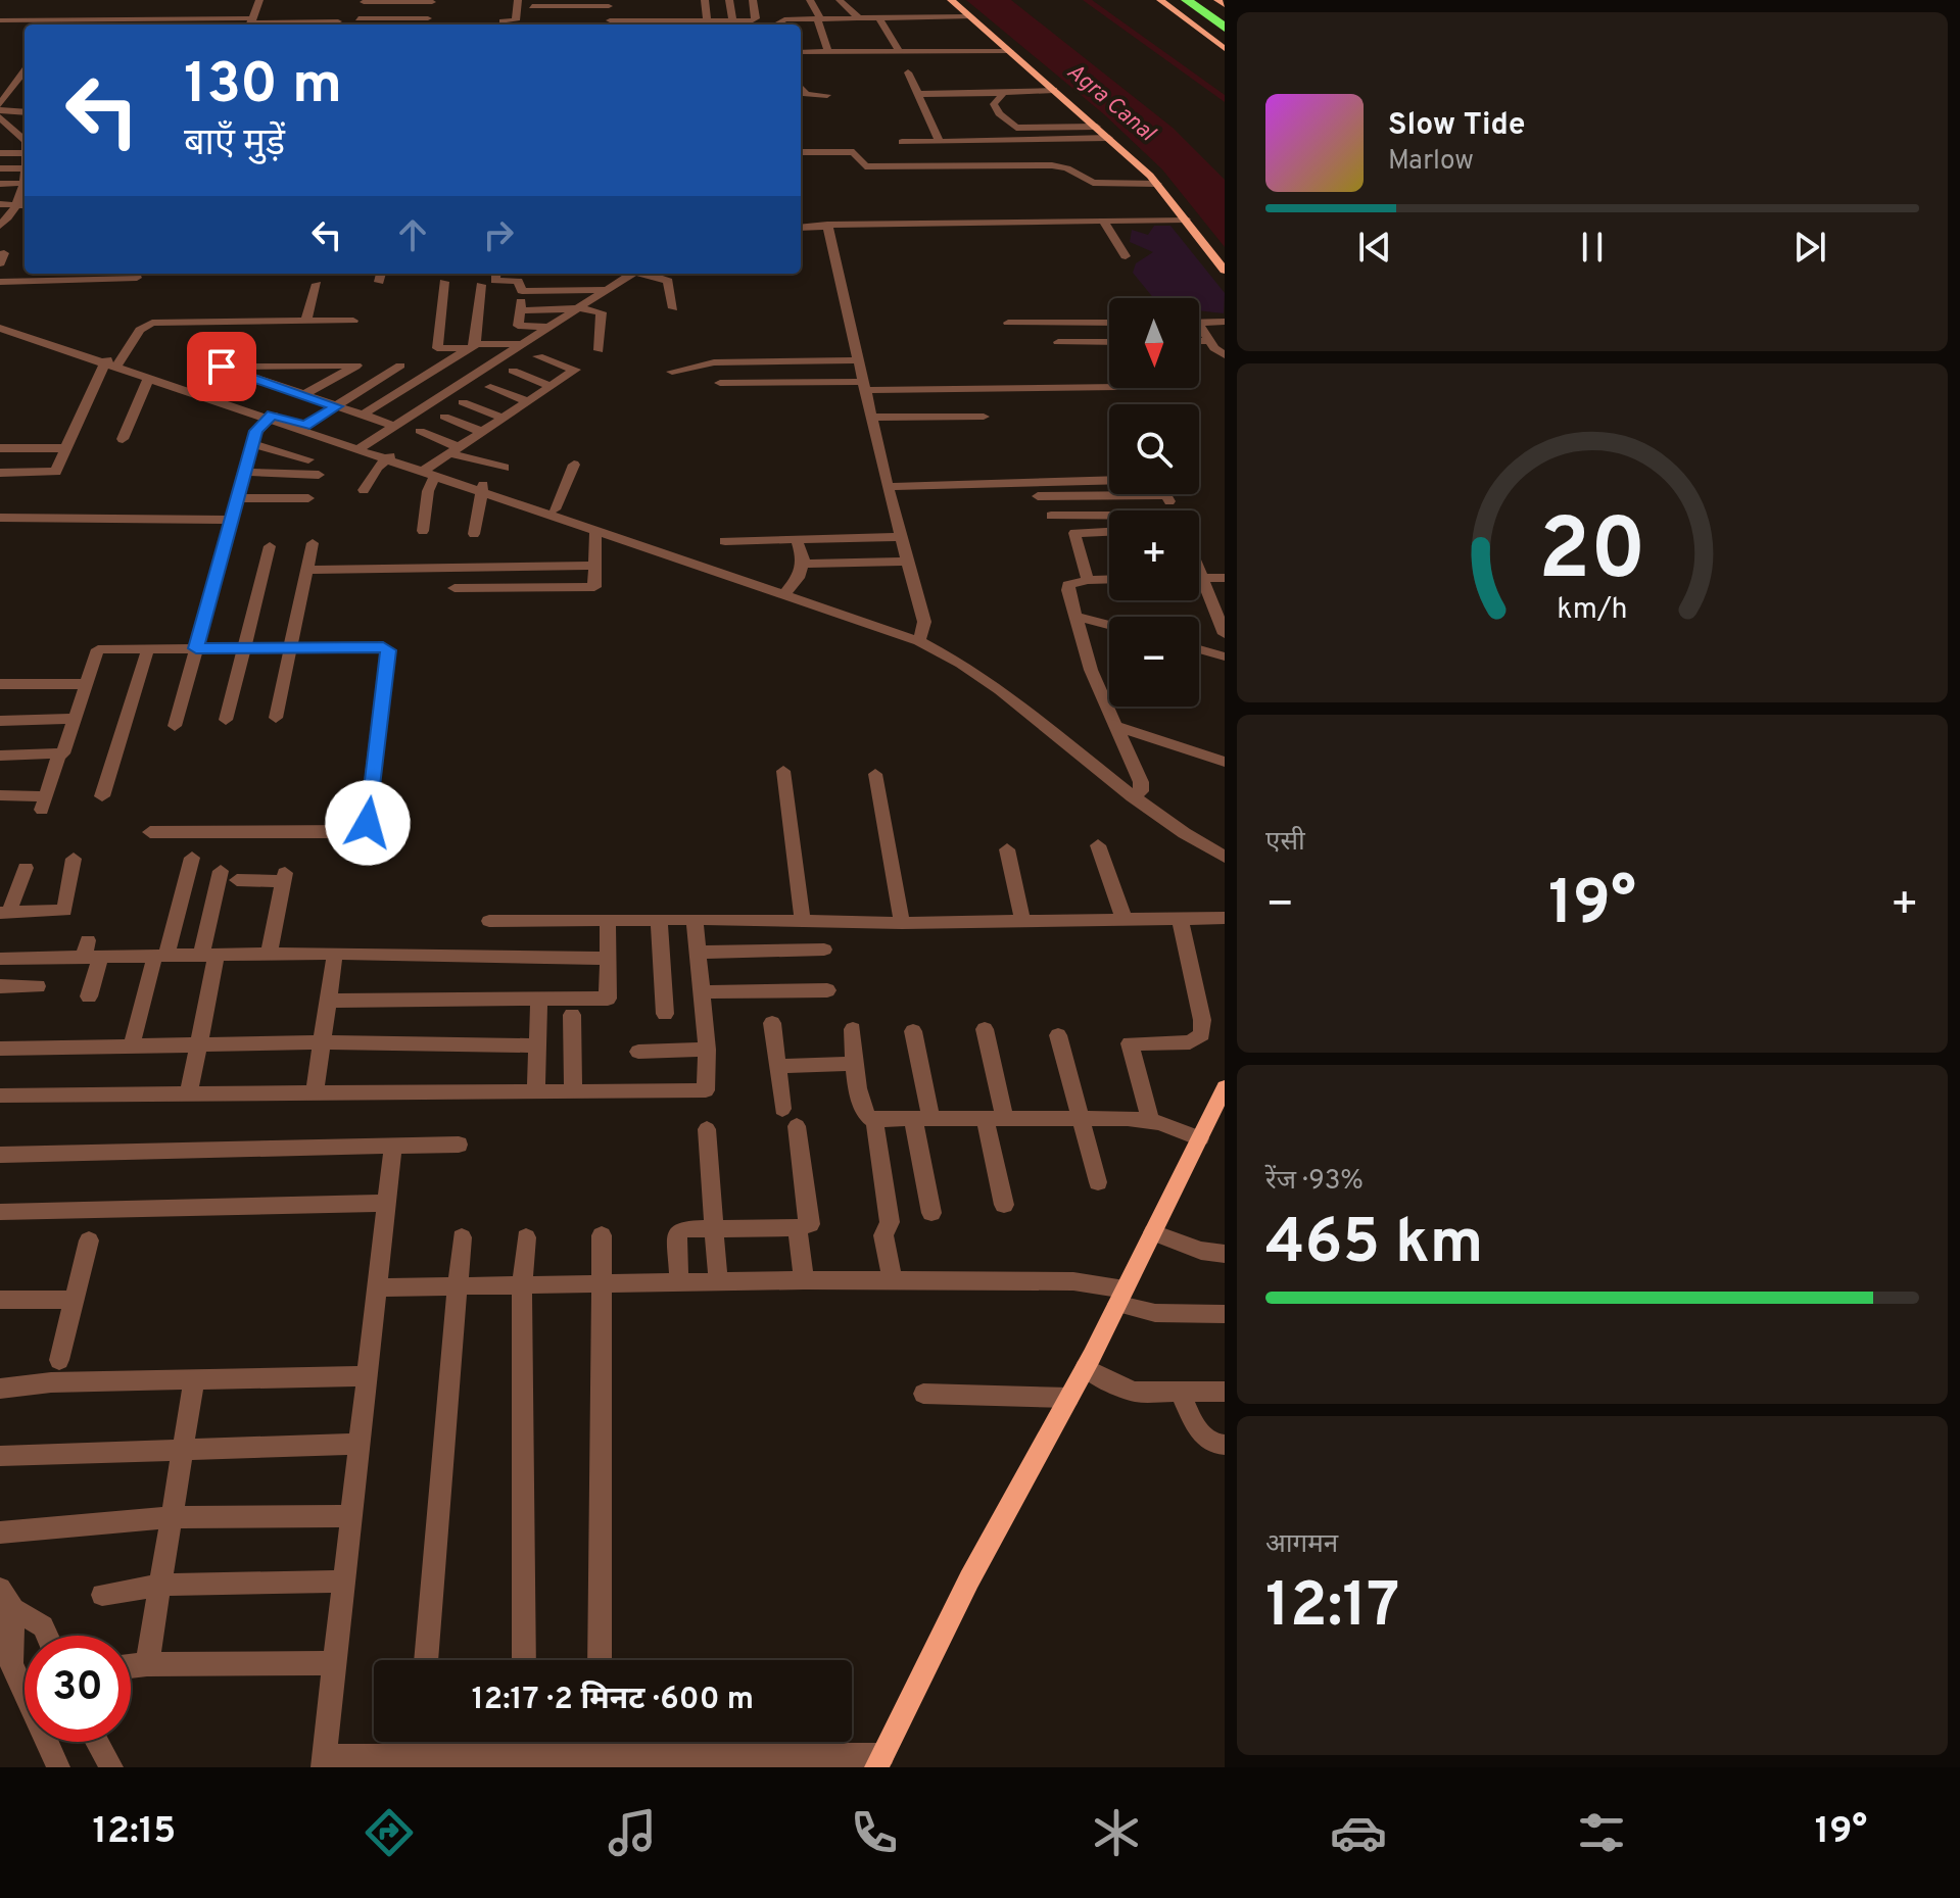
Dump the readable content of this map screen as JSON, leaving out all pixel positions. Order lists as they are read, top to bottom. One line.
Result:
{"water":["Agra Canal"],"north":"bottom","page":{"turn":["130 m","बाएँ मुड़ें"],"song":["Slow Tide","Marlow"],"map_buttons":["+","−"],"tile":["एसी",["रेंज · 93%","465 km"],["आगमन","12:17"]],"heat":["−","19°","+"],"limit":"30","trip":"12:17 · 2 मिनट · 600 m","tabs":["12:15","19°"],"gauge":["20","km/h"]}}
